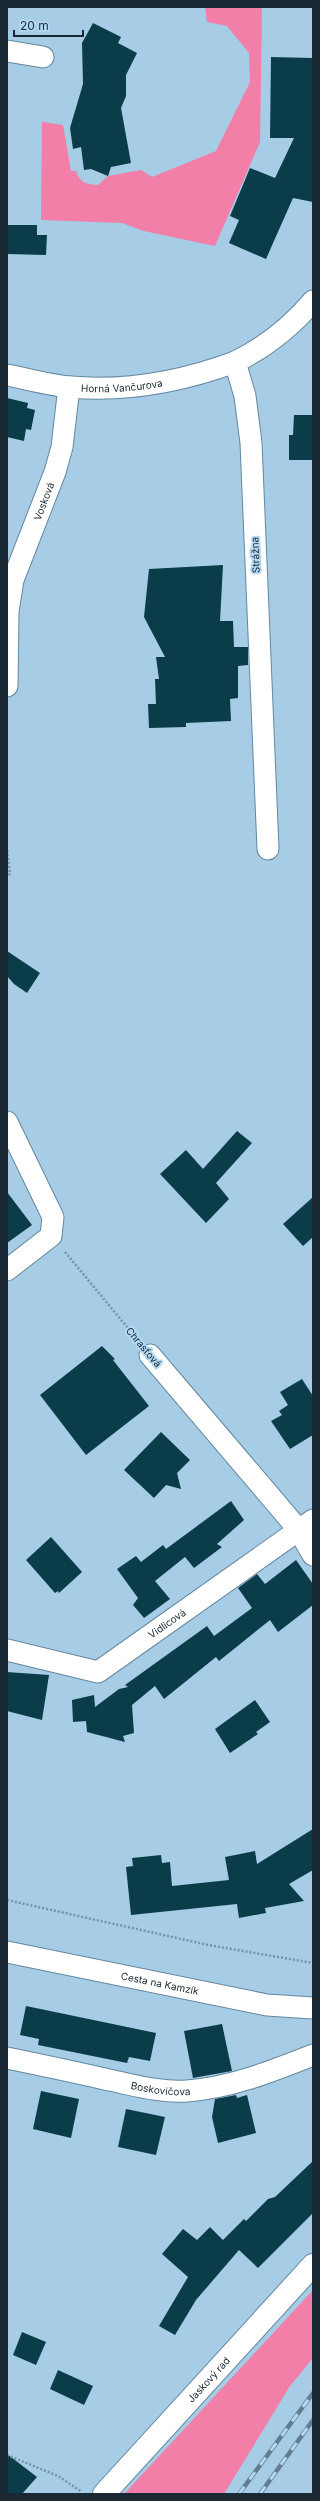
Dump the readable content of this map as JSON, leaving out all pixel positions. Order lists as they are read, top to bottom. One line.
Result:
{"streets":{"street":["Horná Vančurova","Vosková","Strážna","Chrasťová","Vidlicová","Cesta na Kamzík","Boskovičova","Jaskový rad"]},"crossings":[["Horná Vančurova","Vosková"],["Horná Vančurova","Strážna"],["Chrasťová","Vidlicová"]],"scale_bar":"20 m"}
